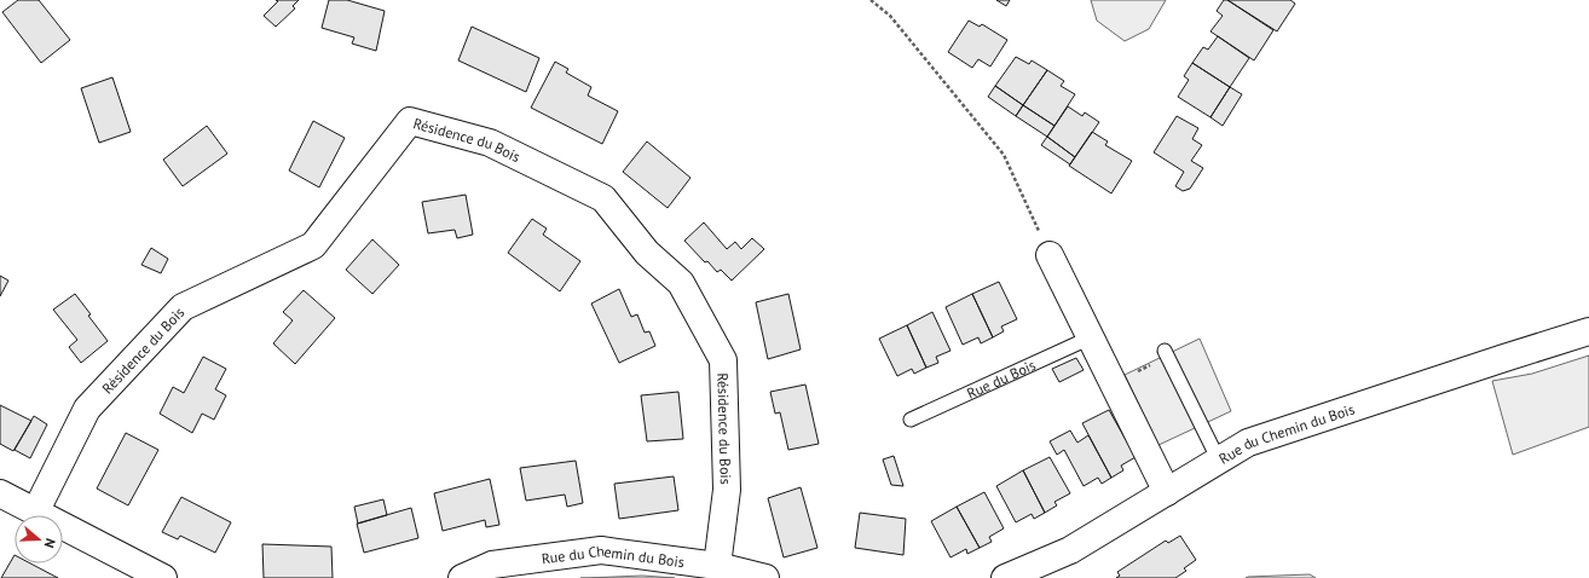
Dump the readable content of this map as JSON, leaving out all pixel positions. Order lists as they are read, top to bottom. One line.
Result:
{"streets":{"street":["Résidence du Bois","Rue du Chemin du Bois"],"lane":["Rue du Bois"]},"crossings":[["Résidence du Bois","Rue du Chemin du Bois"]],"north":"right"}
